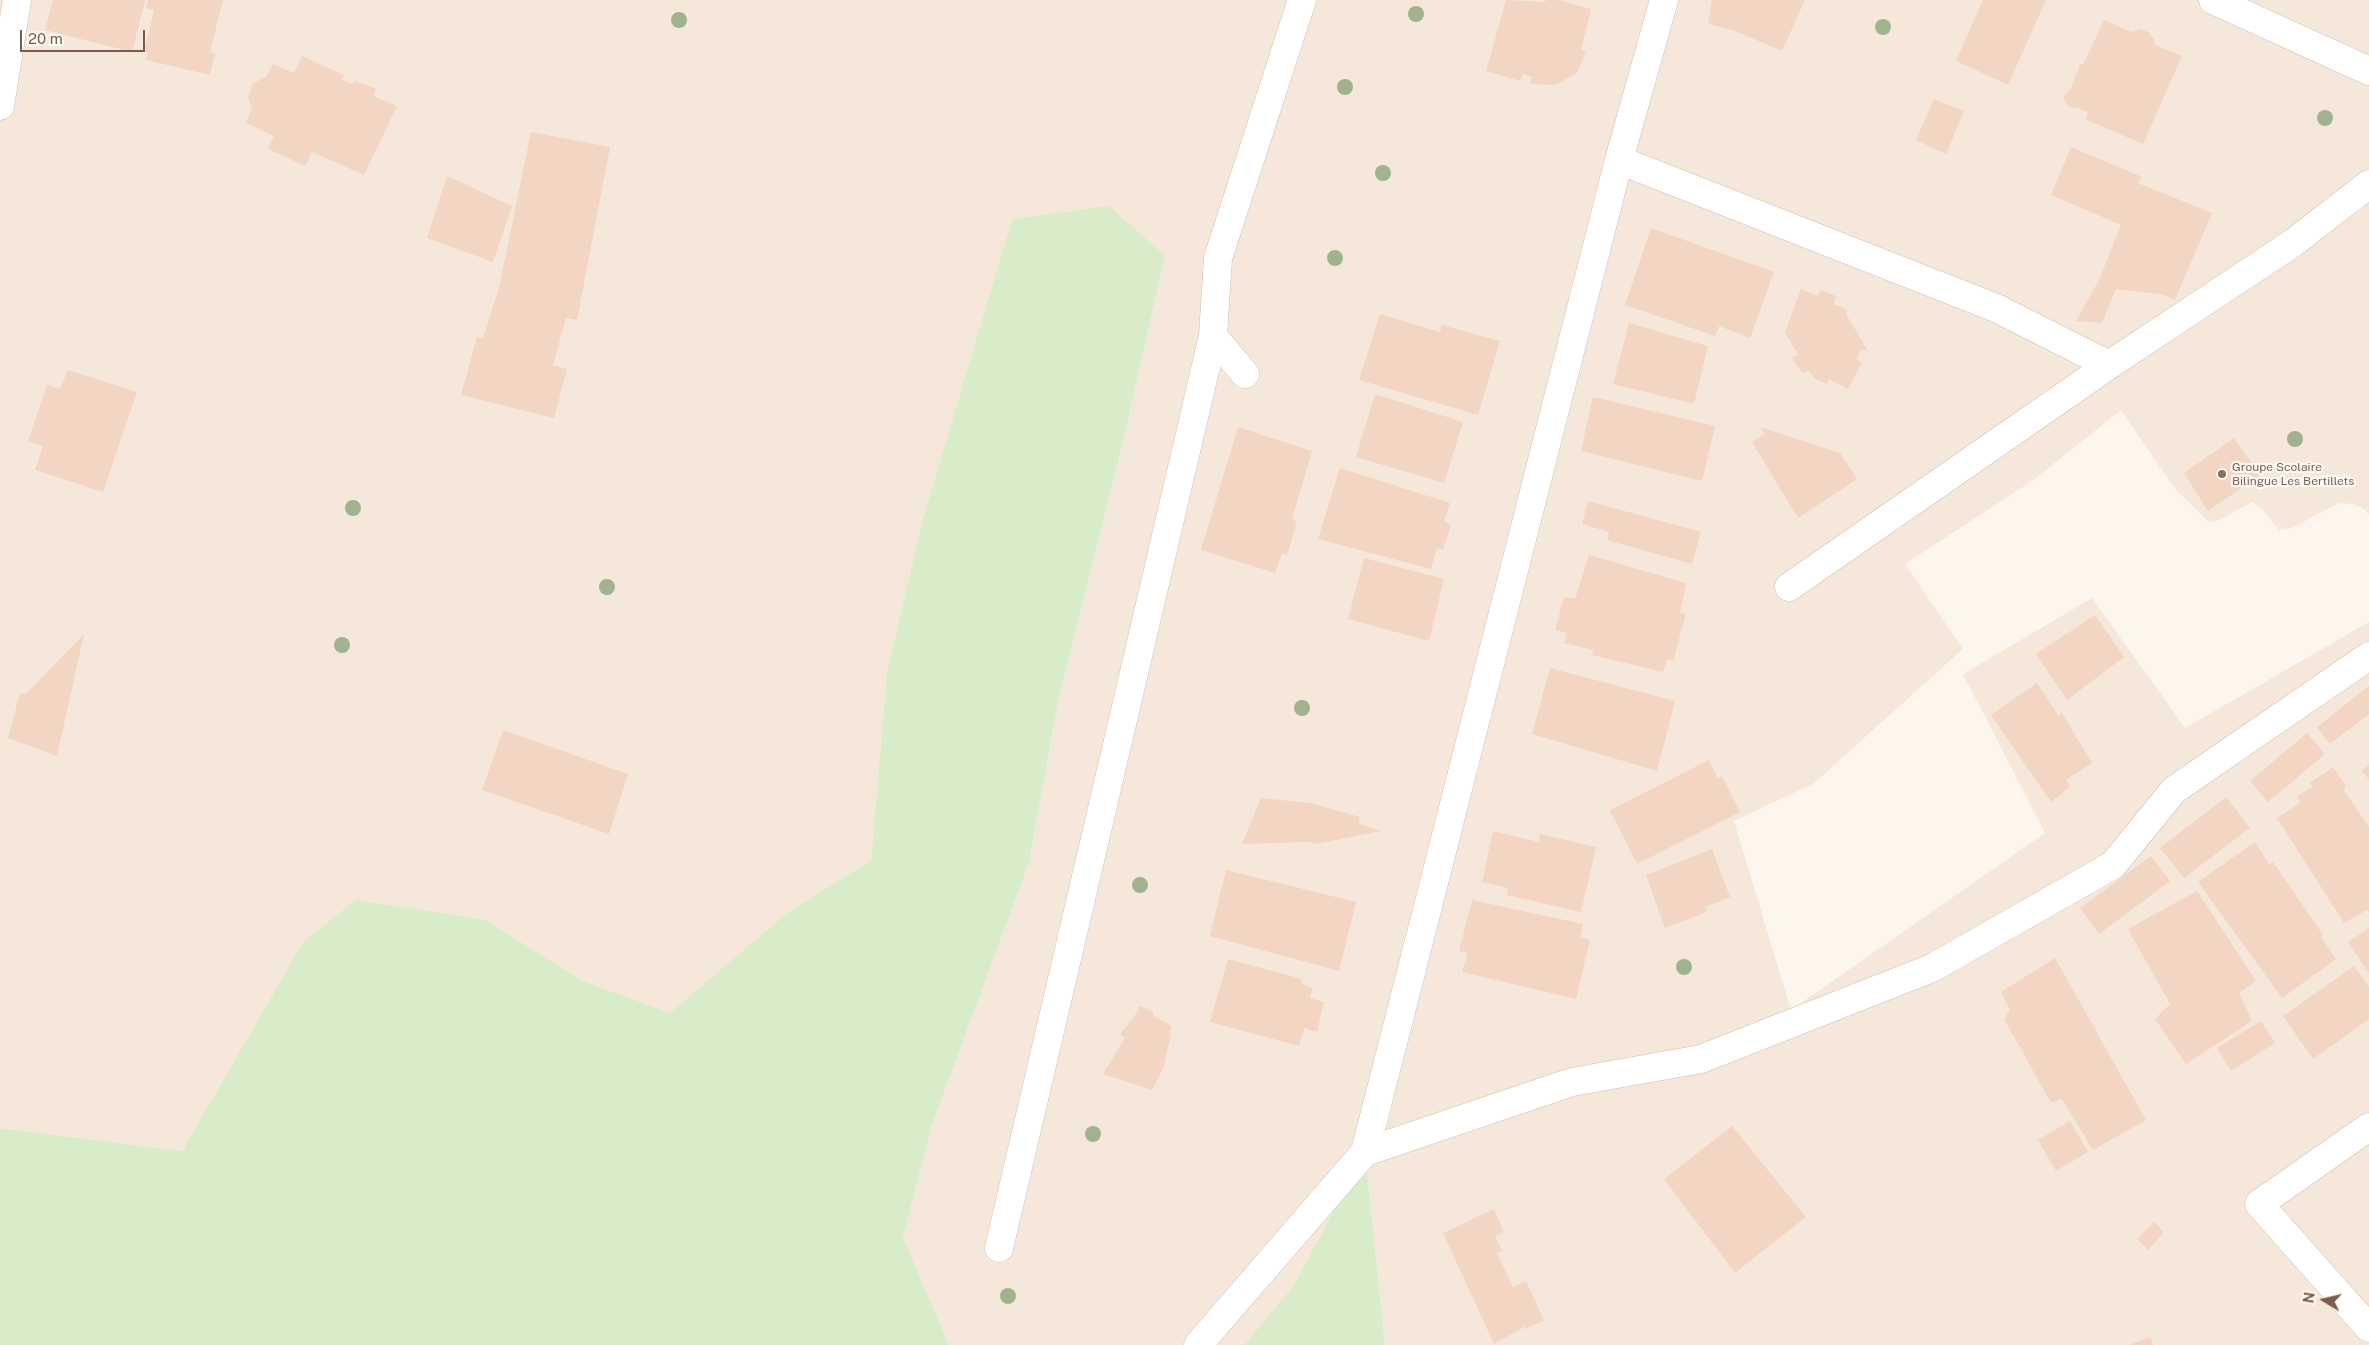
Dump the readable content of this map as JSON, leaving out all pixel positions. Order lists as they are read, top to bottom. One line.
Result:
{"places":["Groupe Scolaire Bilingue Les Bertillets"],"scale_bar":"20 m","north":"left"}
